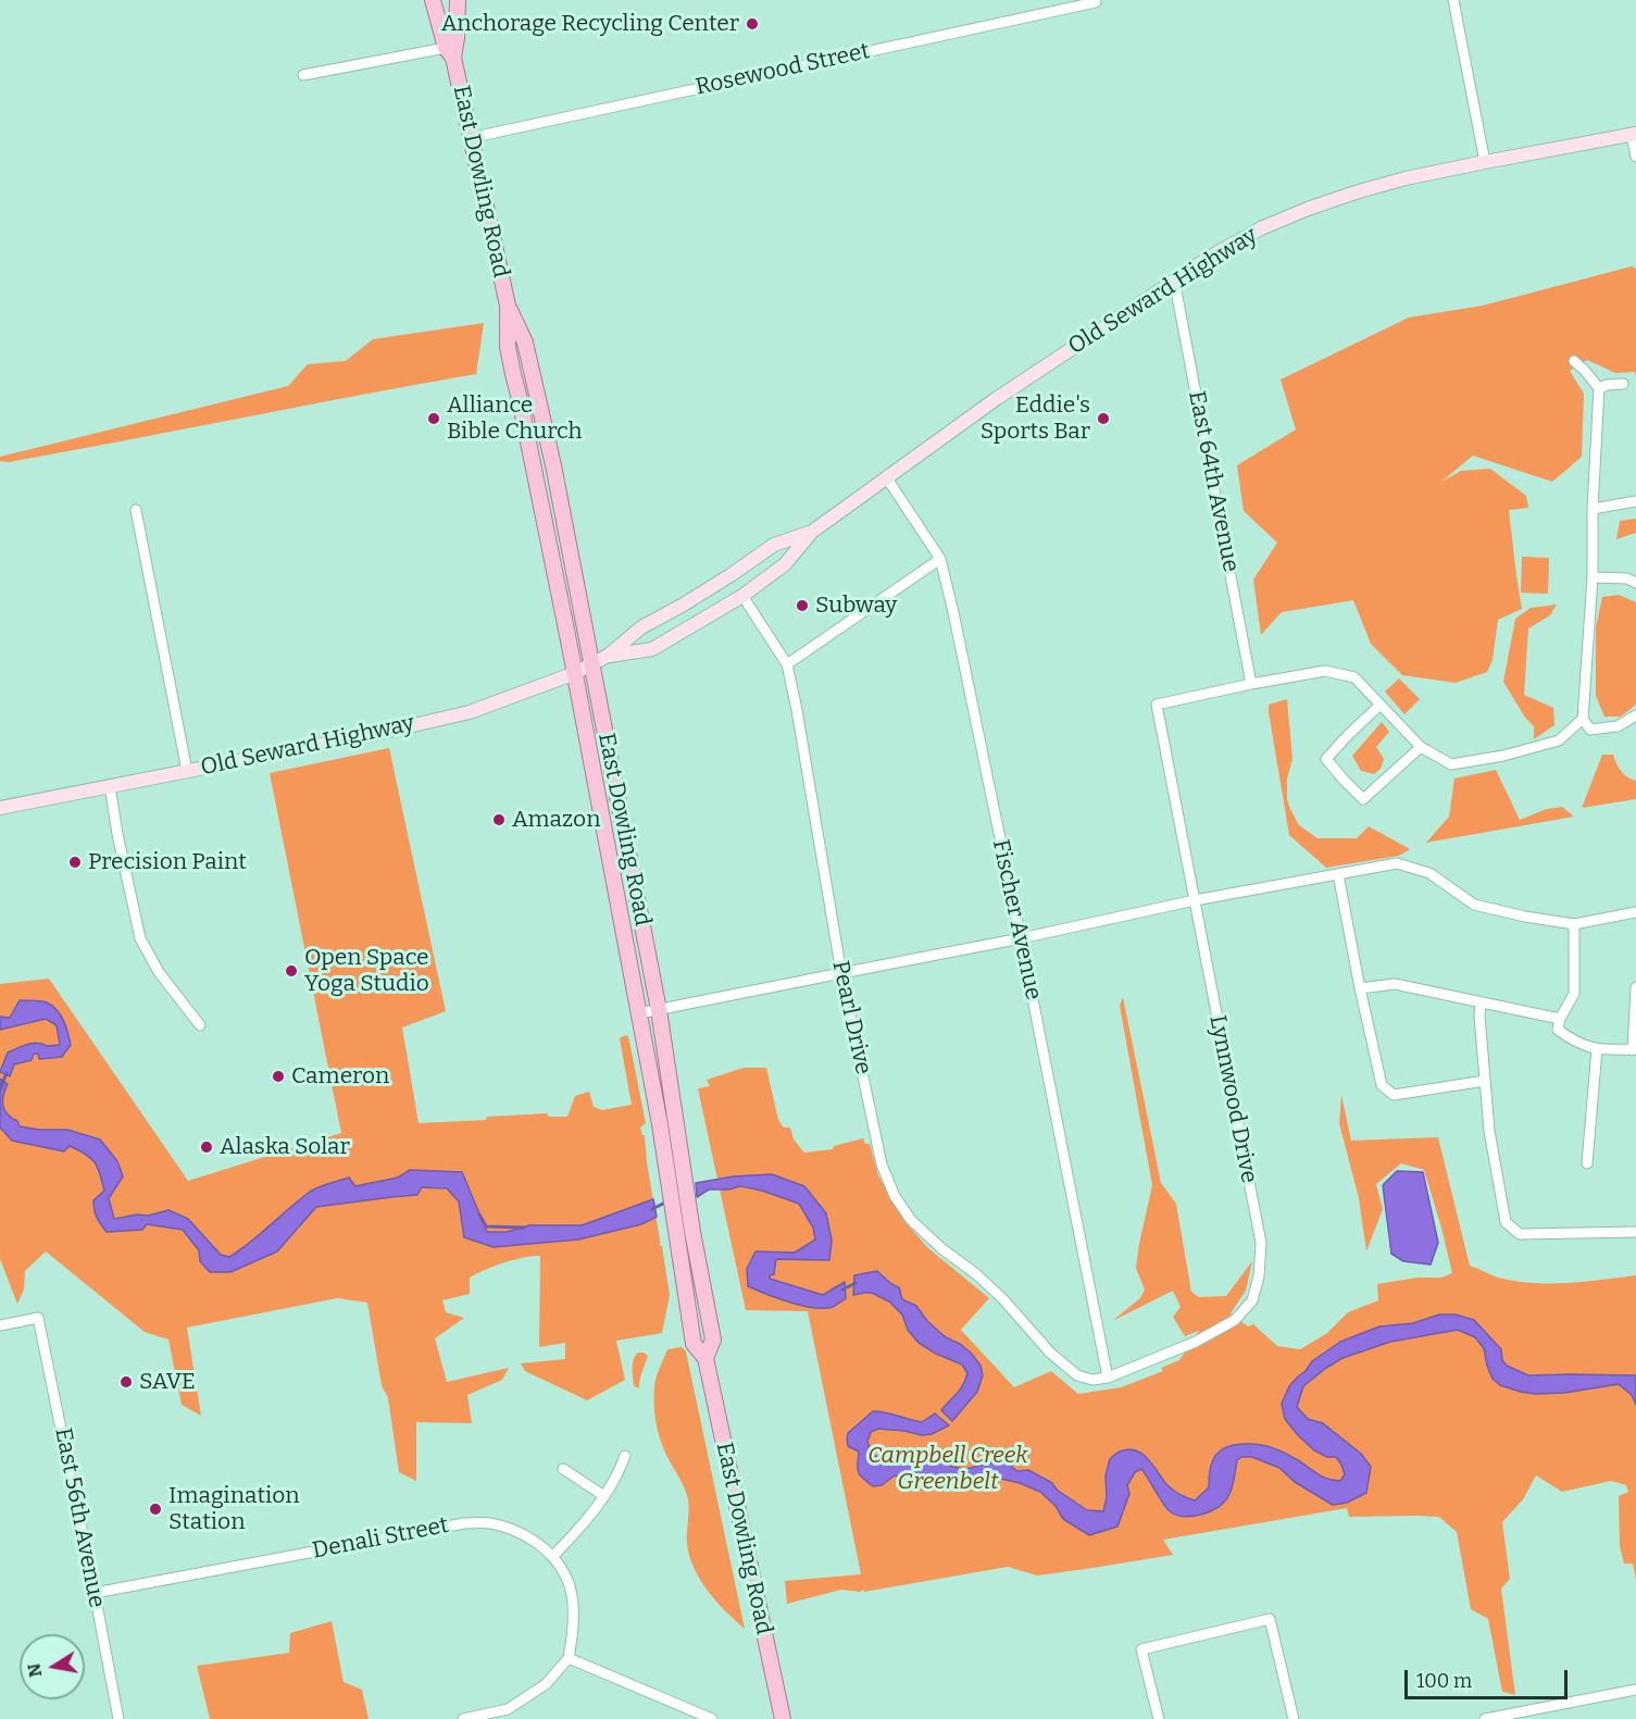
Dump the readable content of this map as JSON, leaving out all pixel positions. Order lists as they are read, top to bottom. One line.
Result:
{"streets":{"main road":["East Dowling Road","Old Seward Highway"],"street":["Rosewood Street","East 64th Avenue","Fischer Avenue","Pearl Drive","Lynnwood Drive","East 56th Avenue","Denali Street"]},"crossings":[["Rosewood Street","East Dowling Road"],["East Dowling Road","Old Seward Highway"],["Old Seward Highway","East 64th Avenue"],["Old Seward Highway","Fischer Avenue"],["Old Seward Highway","Pearl Drive"],["East 64th Avenue","Lynnwood Drive"],["Fischer Avenue","Lynnwood Drive"],["Pearl Drive","Lynnwood Drive"],["East 56th Avenue","Denali Street"]],"parks":["Campbell Creek Greenbelt"],"places":["Anchorage Recycling Center","Alliance Bible Church","Eddie's Sports Bar","Subway","Amazon","Precision Paint","Open Space Yoga Studio","Cameron","Alaska Solar","SAVE","Imagination Station"],"scale_bar":"100 m","north":"left"}
